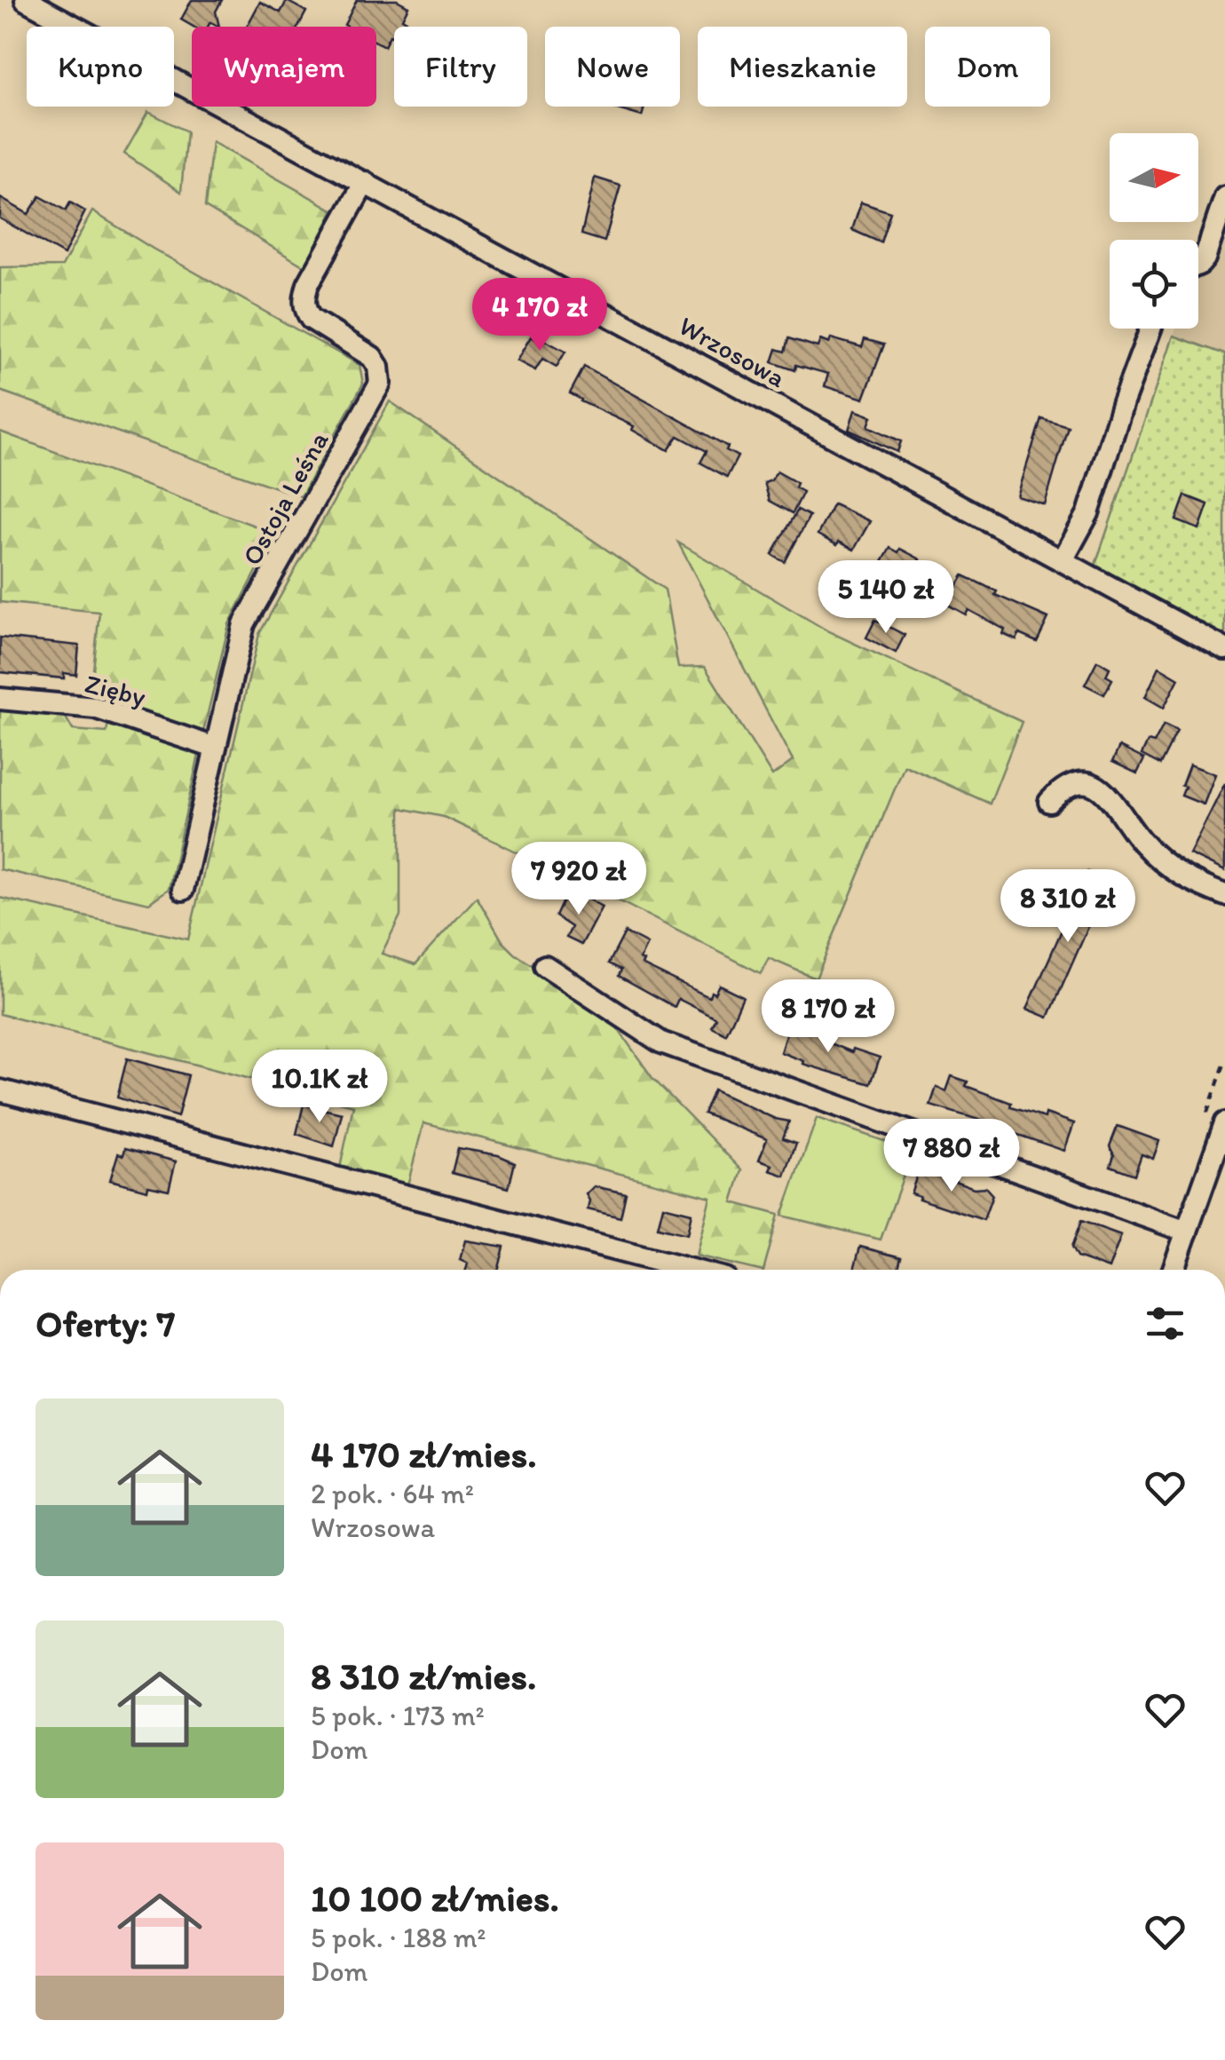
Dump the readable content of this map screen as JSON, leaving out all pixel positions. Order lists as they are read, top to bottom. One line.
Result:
{"streets":{"street":["Wrzosowa","Ostoja Leśna","Zięby"]},"crossings":[["Wrzosowa","Ostoja Leśna"],["Ostoja Leśna","Zięby"]],"north":"right","page":{"chip":["Kupno","Wynajem","Filtry","Nowe","Mieszkanie","Dom"],"price":["4 170 zł","5 140 zł","7 920 zł","8 310 zł","8 170 zł","10.1K zł","7 880 zł"],"heading":"Oferty: 7","list":[{"name":"4 170 zł/mies.","note":"2 pok. · 64 m² · Wrzosowa"},{"name":"8 310 zł/mies.","note":"5 pok. · 173 m² · Dom"},{"name":"10 100 zł/mies.","note":"5 pok. · 188 m² · Dom"}]}}
